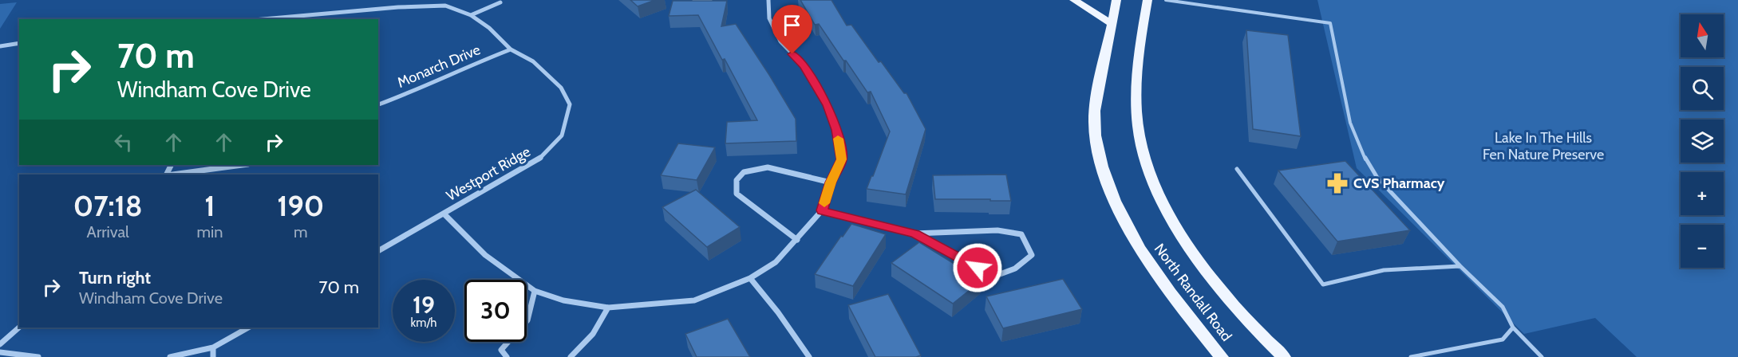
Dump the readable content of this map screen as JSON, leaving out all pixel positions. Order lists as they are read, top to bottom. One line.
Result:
{"streets":{"main road":["North Randall Road"],"street":["Monarch Drive","Westport Ridge"]},"crossings":[["Monarch Drive","Westport Ridge"]],"parks":["Lake In The Hills Fen Nature Preserve"],"places":{"pharmacy":["CVS Pharmacy"]},"north":"top","page":{"map_buttons":["+","−"],"turn":["70 m","Windham Cove Drive"],"eta":["07:18","Arrival","1","min","190","m"],"list":[{"name":"Turn right","note":"Windham Cove Drive","value":"70 m"}],"speed":"19 km/h","limit":"30"}}
